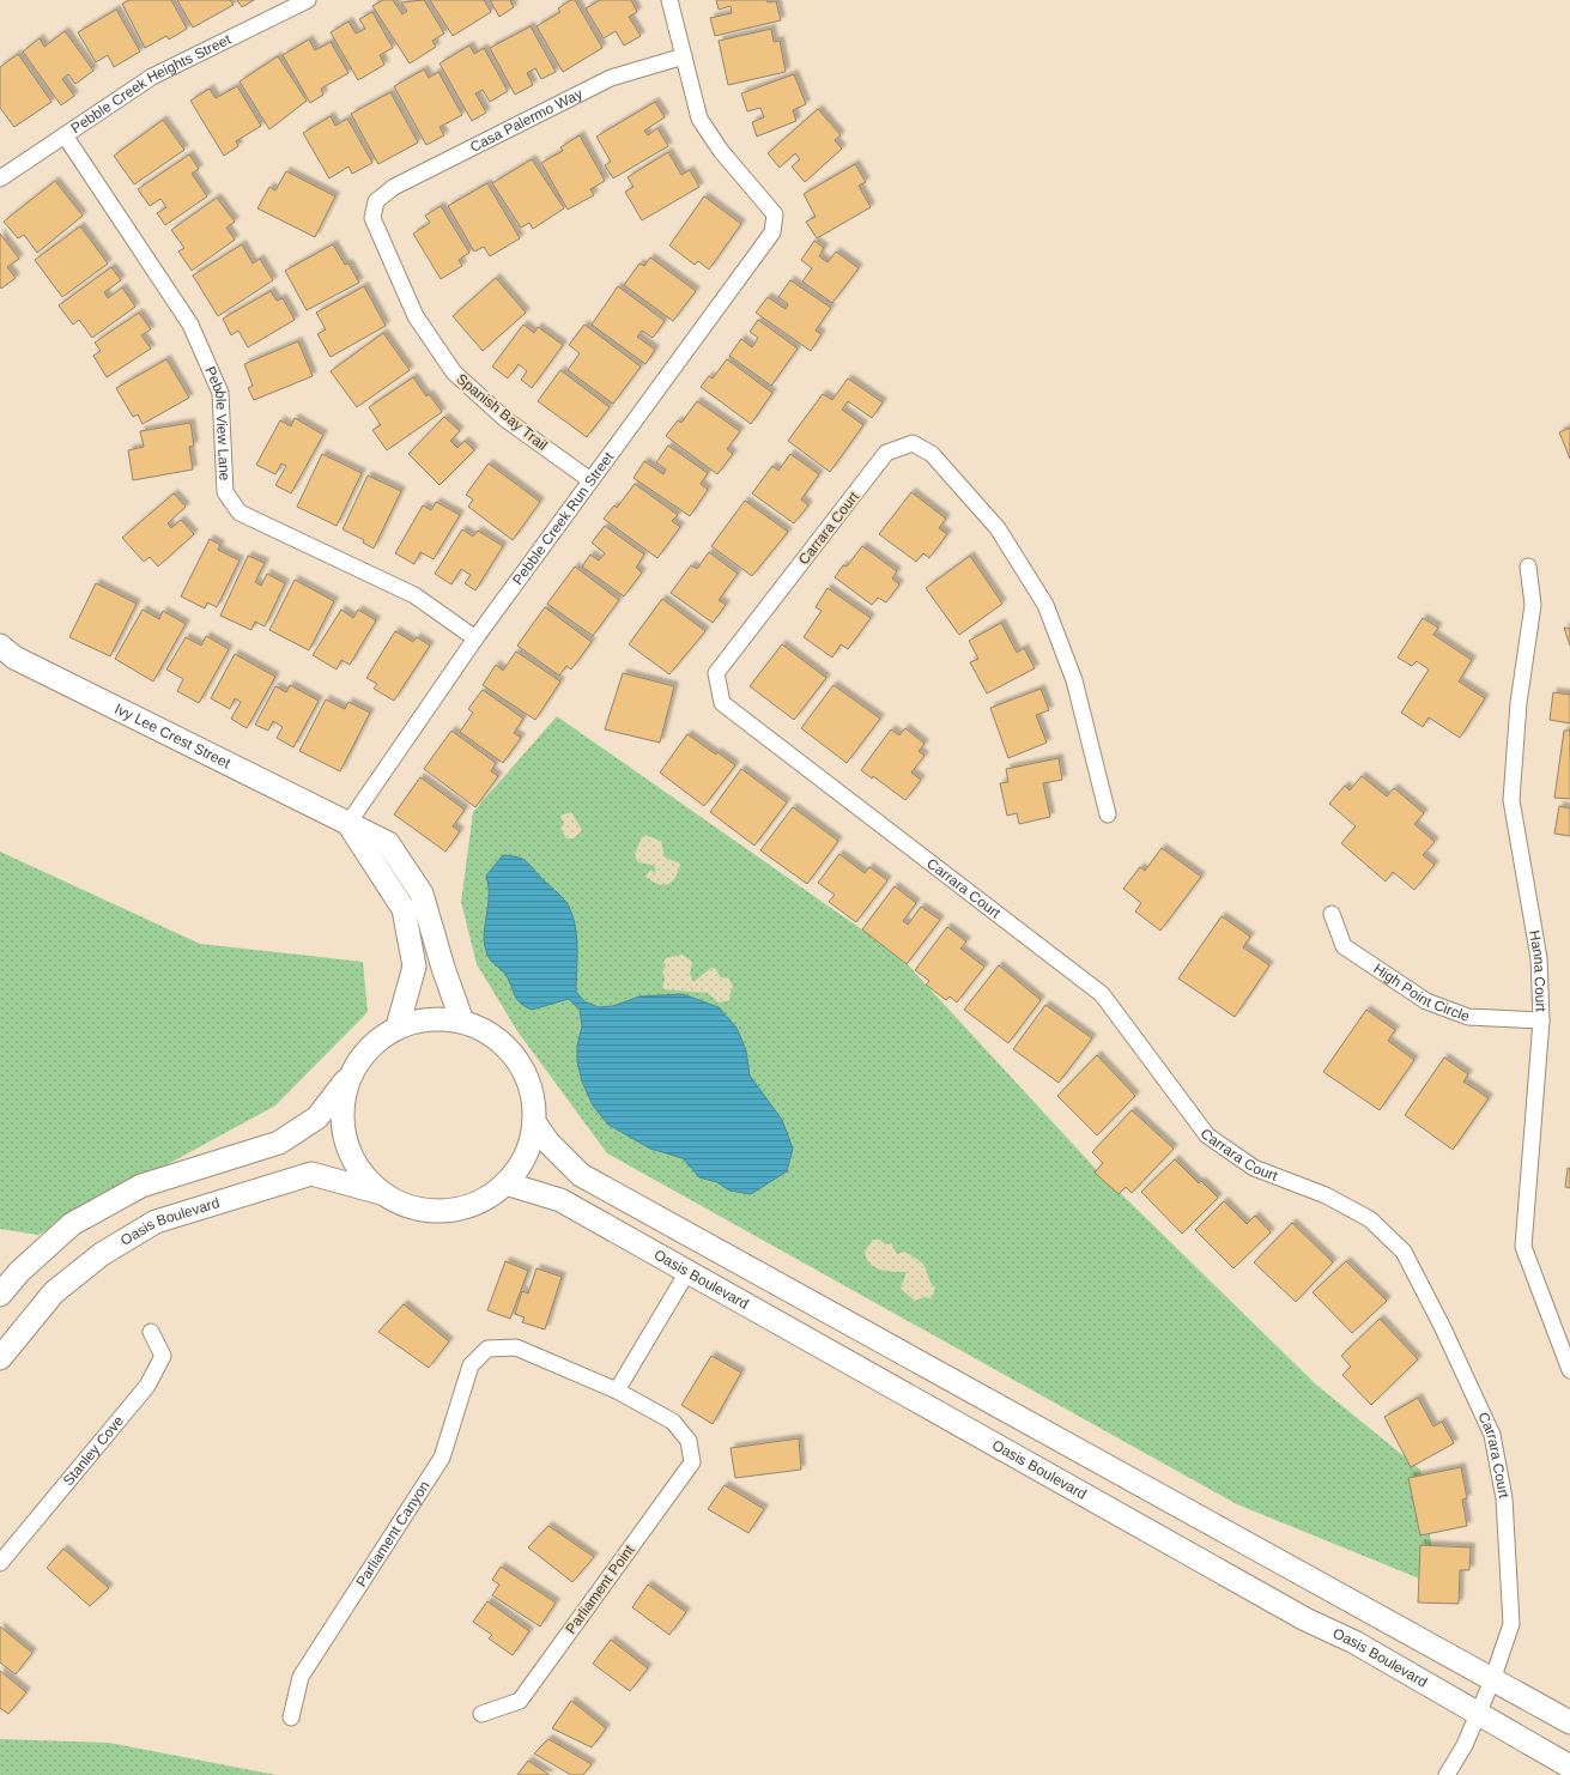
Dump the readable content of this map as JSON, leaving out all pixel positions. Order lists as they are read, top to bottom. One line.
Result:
{"streets":{"main road":["Ivy Lee Crest Street","Oasis Boulevard"],"street":["Pebble Creek Heights Street","Casa Palermo Way","Spanish Bay Trail","Pebble View Lane","Pebble Creek Run Street","Carrara Court","Hanna Court","High Point Circle","Stanley Cove","Parliament Canyon","Parliament Point"]},"crossings":[["Pebble Creek Heights Street","Pebble View Lane"],["Casa Palermo Way","Spanish Bay Trail"],["Casa Palermo Way","Pebble Creek Run Street"],["Spanish Bay Trail","Pebble Creek Run Street"],["Pebble View Lane","Pebble Creek Run Street"],["Pebble Creek Run Street","Ivy Lee Crest Street"],["Carrara Court","Oasis Boulevard"],["Ivy Lee Crest Street","Oasis Boulevard"],["Hanna Court","High Point Circle"],["Parliament Canyon","Parliament Point"]]}
